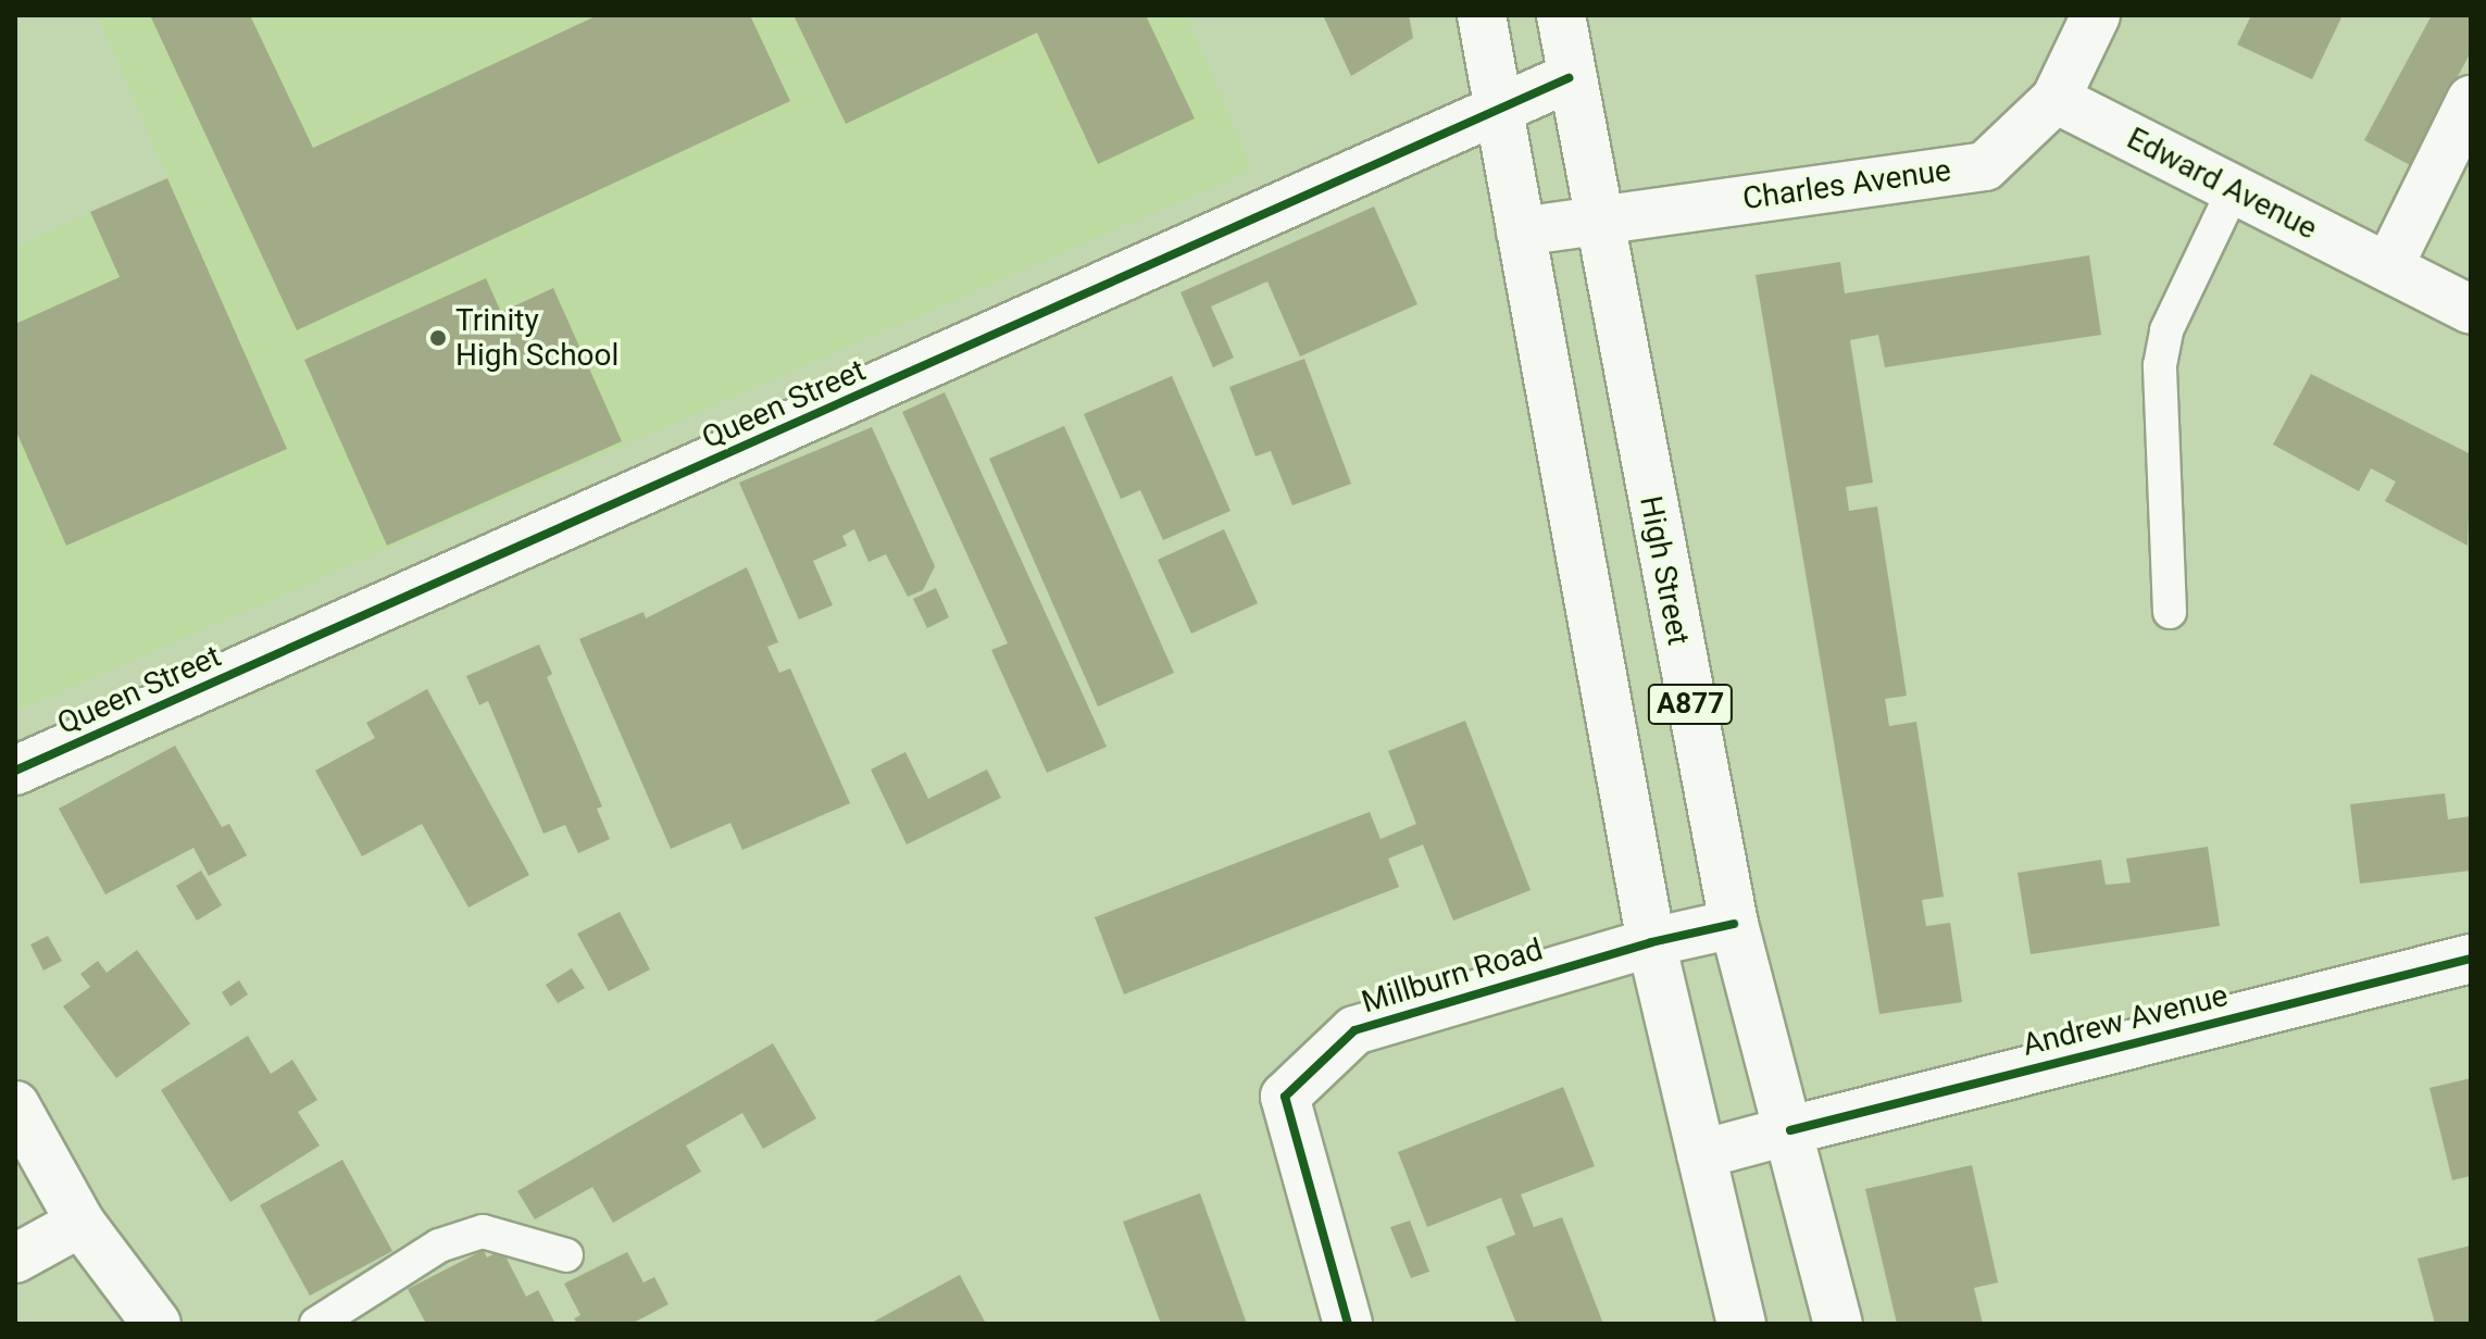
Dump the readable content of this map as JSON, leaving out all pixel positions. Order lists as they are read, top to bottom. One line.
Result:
{"streets":{"street":["Edward Avenue","Charles Avenue","Queen Street","High Street","A877","Millburn Road","Andrew Avenue"]},"crossings":[["Edward Avenue","Charles Avenue"],["Charles Avenue","High Street"],["Charles Avenue","A877"],["Queen Street","High Street"],["Queen Street","A877"],["High Street","Millburn Road"],["High Street","Andrew Avenue"],["A877","Millburn Road"],["A877","Andrew Avenue"]],"places":["Trinity High School"]}
